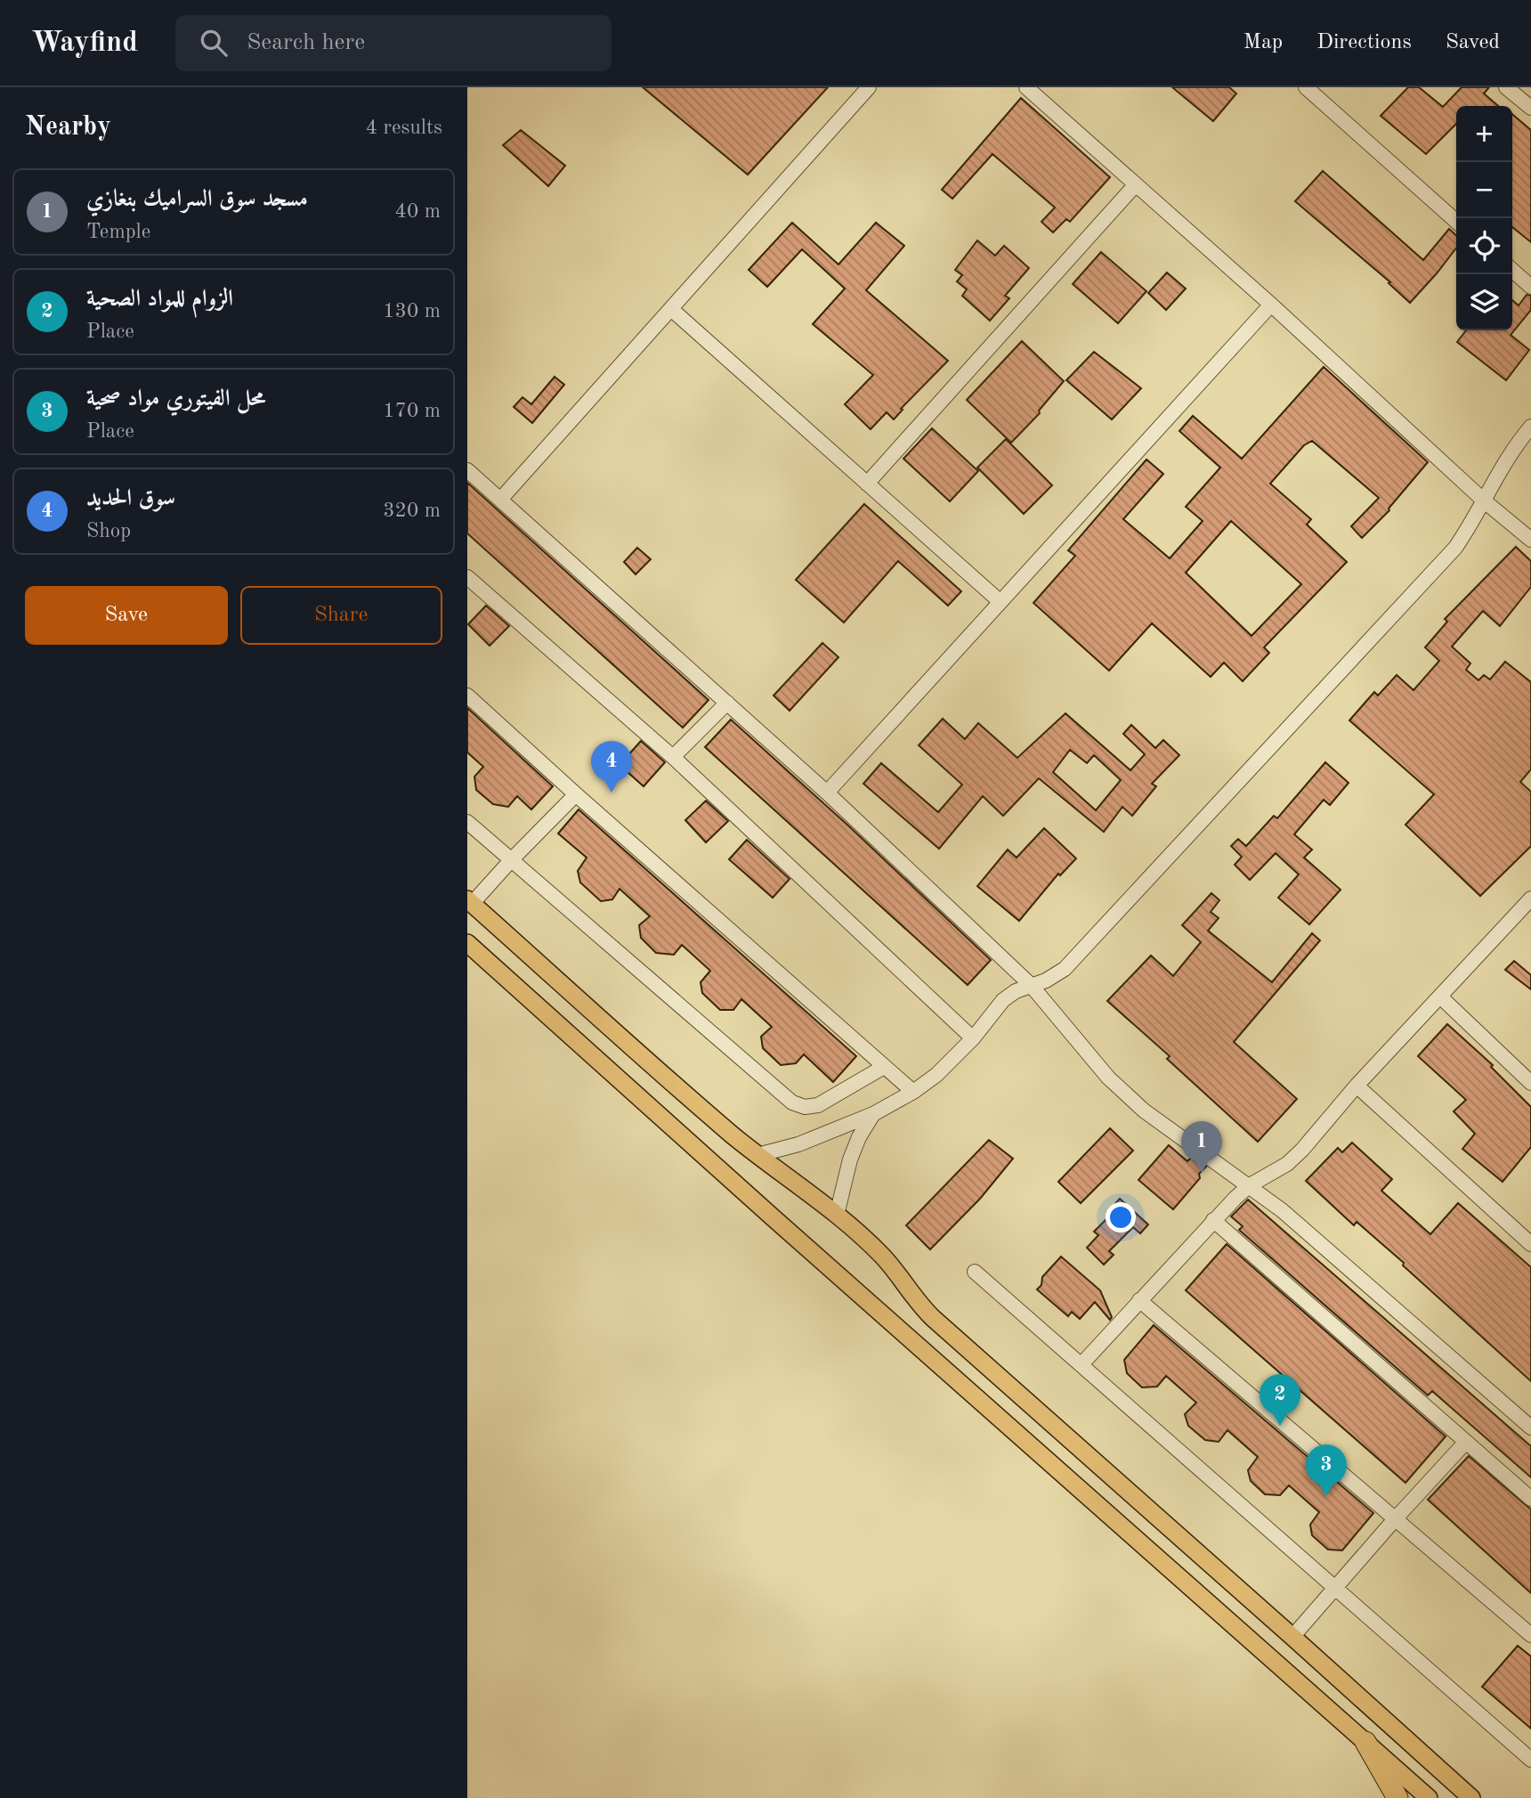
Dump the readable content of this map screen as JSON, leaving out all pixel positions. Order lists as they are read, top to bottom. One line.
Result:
{"page":{"header":"Wayfind","search":"Search here","nav":["Map","Directions","Saved"],"heading":["Nearby","4 results"],"map_buttons":["+","−"],"list":[{"mark":"1","name":"مسجد سوق السراميك بنغازي","note":"Temple","value":"40 m"},{"mark":"2","name":"الزوام للمواد الصحية","note":"Place","value":"130 m"},{"mark":"3","name":"محل الفيتوري مواد صحية","note":"Place","value":"170 m"},{"mark":"4","name":"سوق الحديد","note":"Shop","value":"320 m"}],"buttons":["Save","Share"],"pins":["4","1","2","3"]}}
